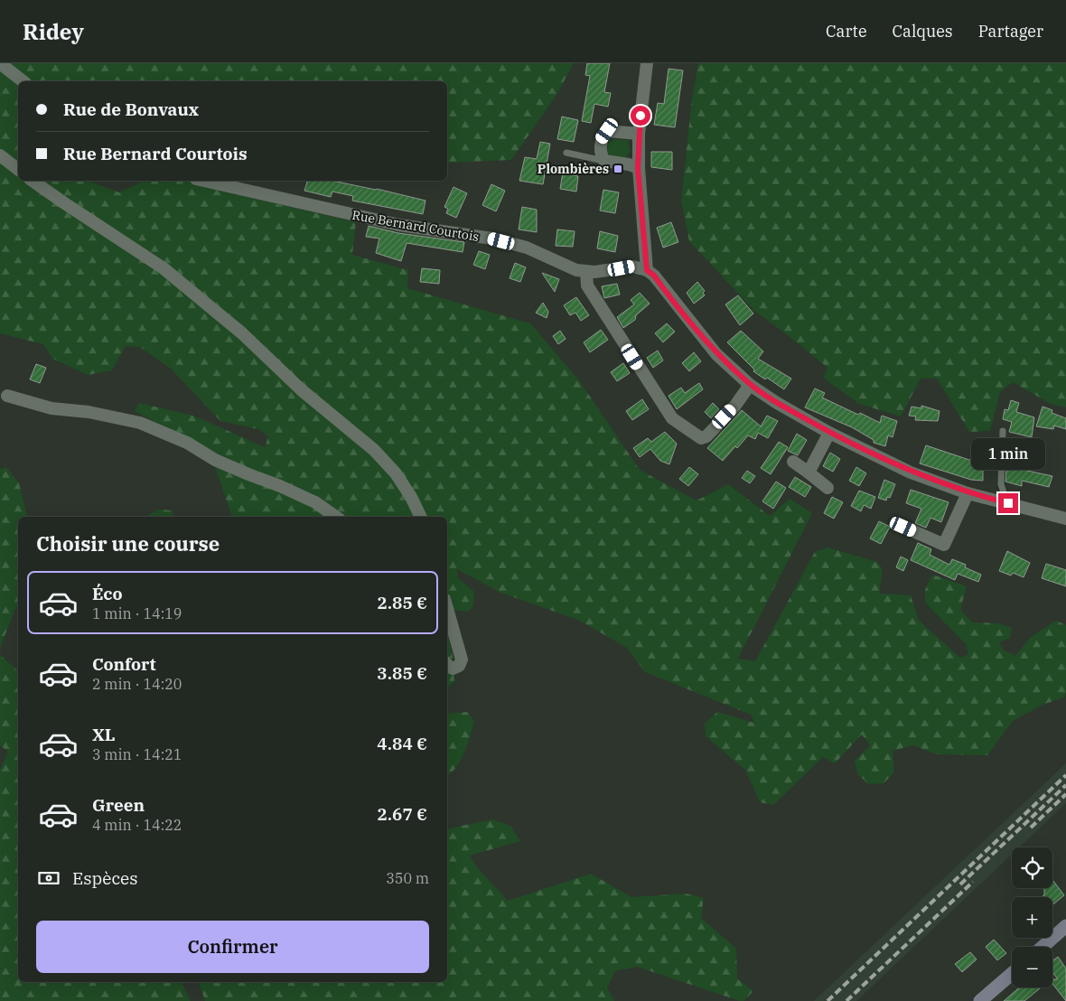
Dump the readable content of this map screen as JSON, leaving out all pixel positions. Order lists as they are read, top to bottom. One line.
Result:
{"streets":{"street":["Rue Bernard Courtois"]},"places":{"transit":["Plombières"]},"page":{"header":"Ridey","nav":["Carte","Calques","Partager"],"banner":["Rue de Bonvaux","Rue Bernard Courtois"],"bubble":"1 min","heading":"Choisir une course","list":[{"name":"Éco","note":"1 min · 14:19","value":"2.85 €"},{"name":"Confort","note":"2 min · 14:20","value":"3.85 €"},{"name":"XL","note":"3 min · 14:21","value":"4.84 €"},{"name":"Green","note":"4 min · 14:22","value":"2.67 €"}],"map_buttons":["+","−"],"pay":["Espèces","350 m"],"buttons":"Confirmer"}}
